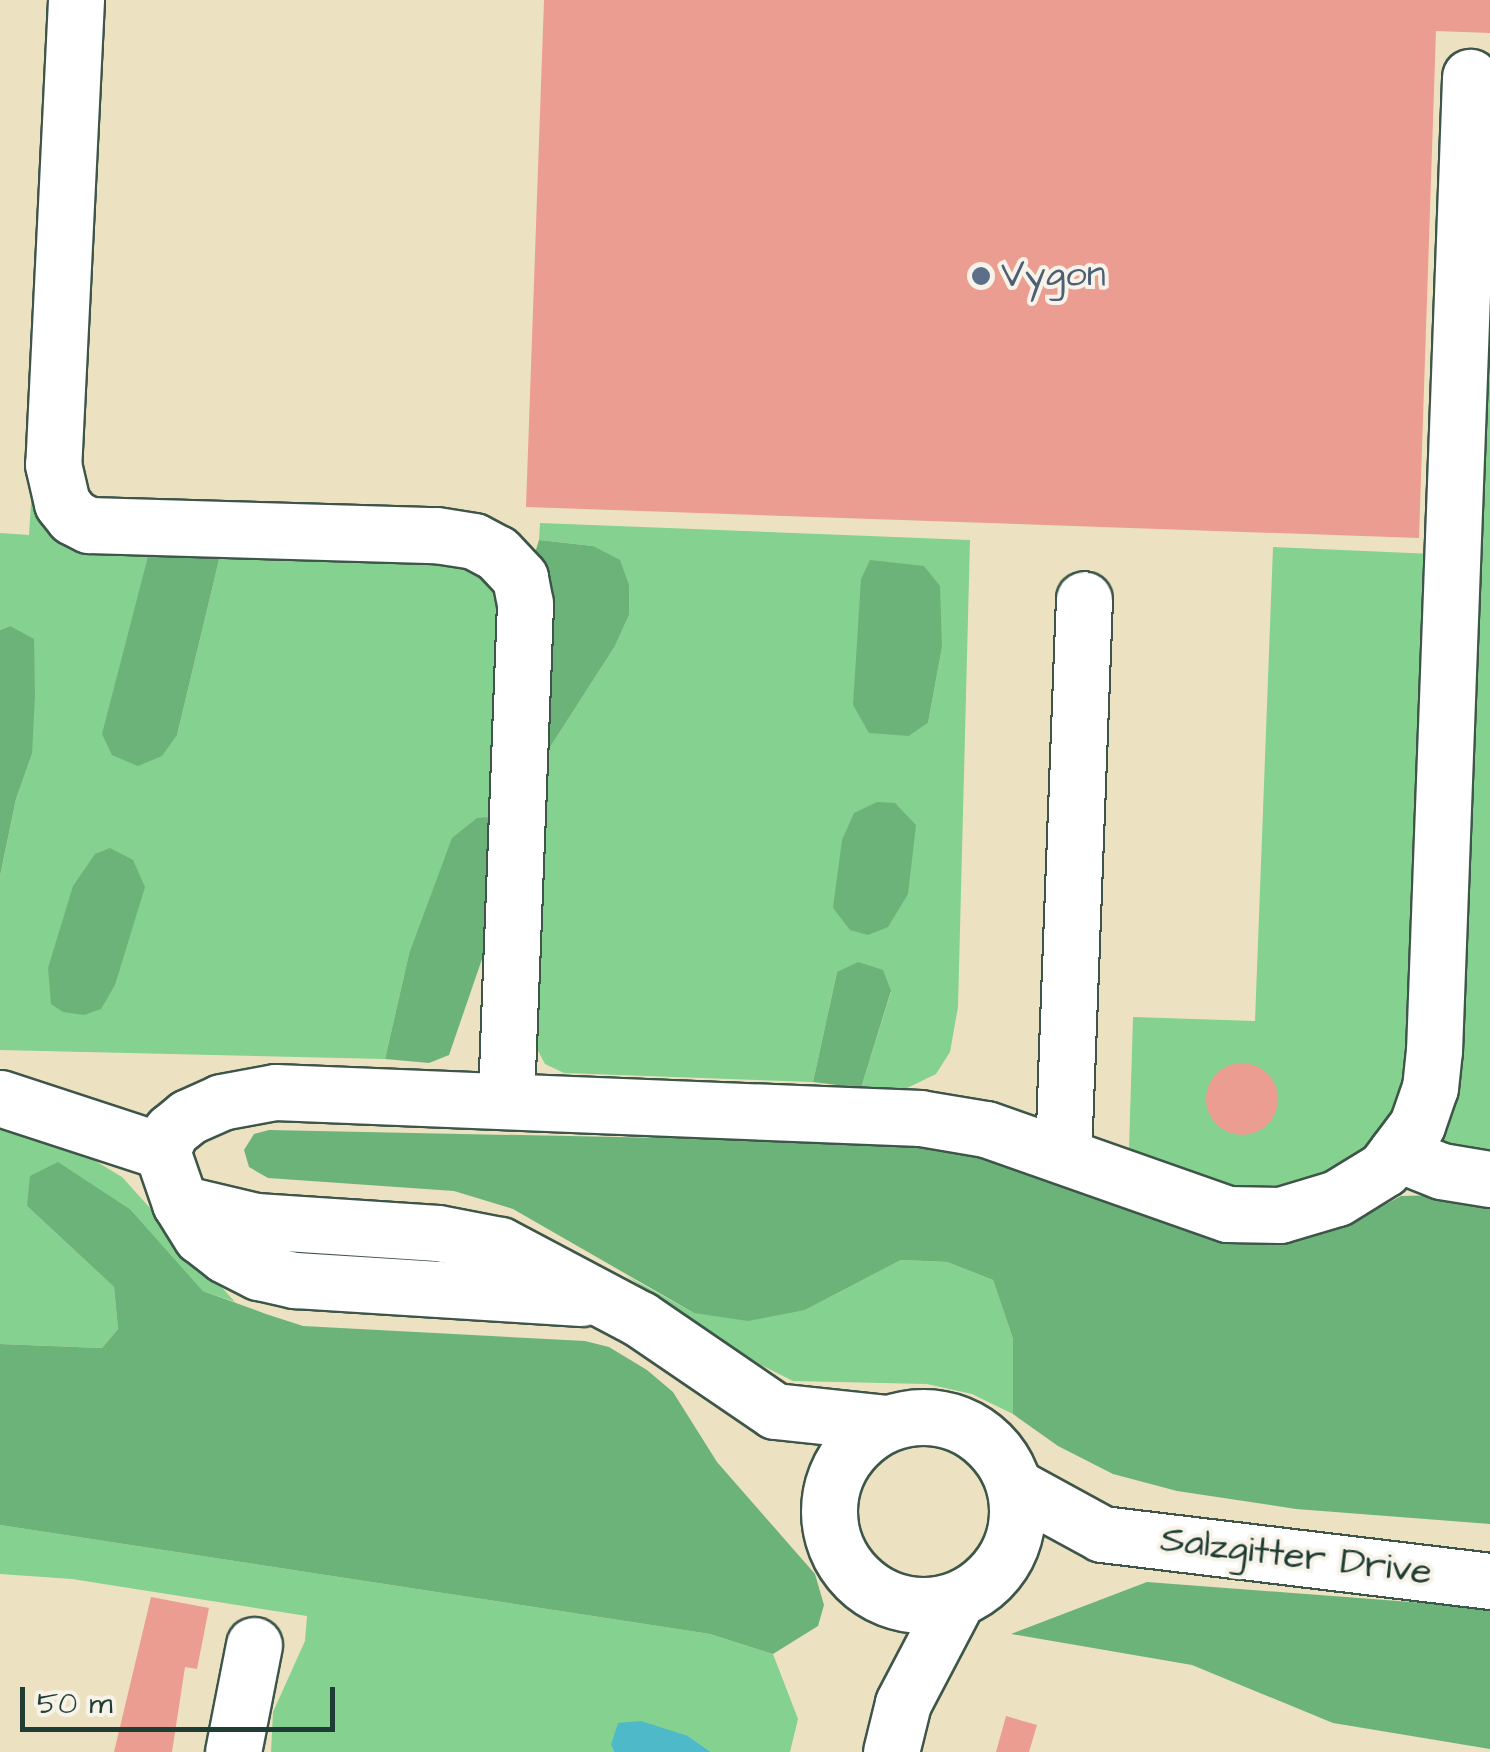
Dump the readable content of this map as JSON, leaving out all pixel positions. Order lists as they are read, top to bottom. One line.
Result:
{"streets":{"street":["Salzgitter Drive"]},"places":["Vygon"],"scale_bar":"50 m"}
